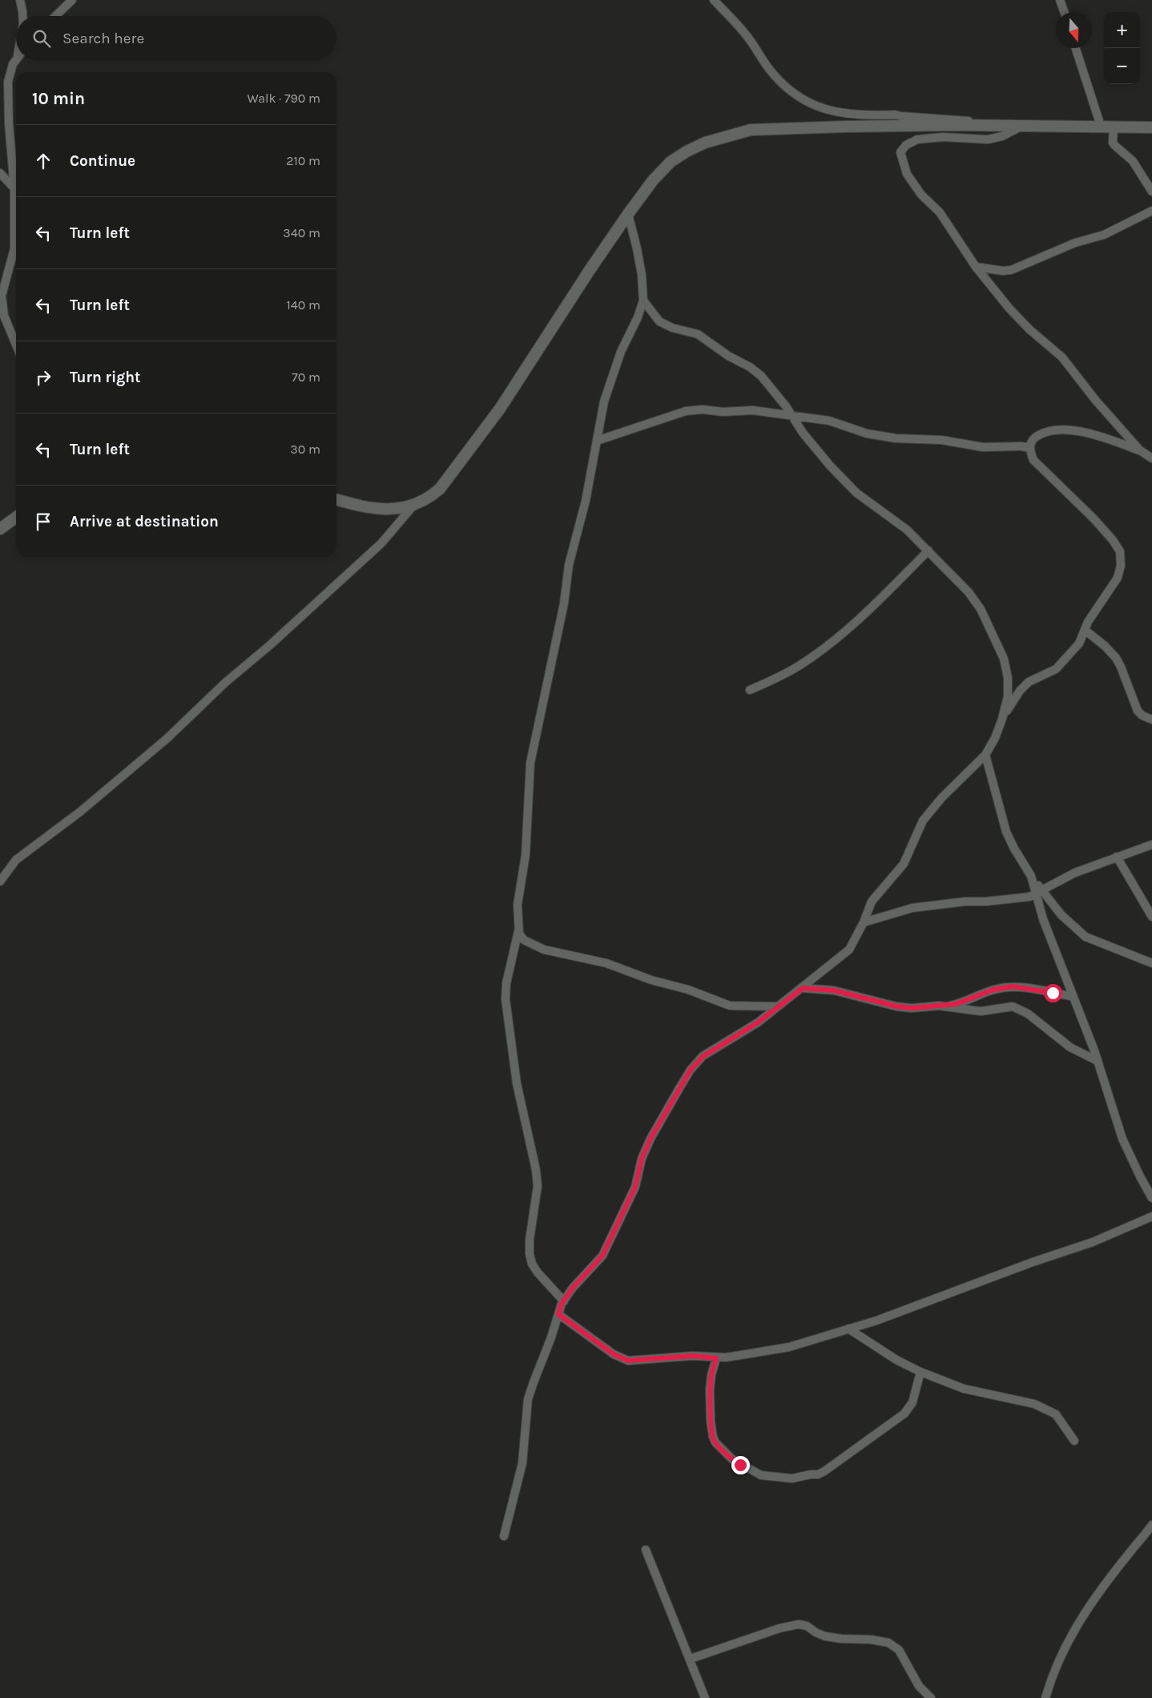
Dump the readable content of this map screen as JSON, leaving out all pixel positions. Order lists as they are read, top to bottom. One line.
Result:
{"north":"bottom","page":{"map_buttons":["+","−"],"search":"Search here","heading":["10 min","Walk · 790 m"],"list":[["Continue","210 m"],["Turn left","340 m"],["Turn left","140 m"],["Turn right","70 m"],["Turn left","30 m"],"Arrive at destination"]}}
